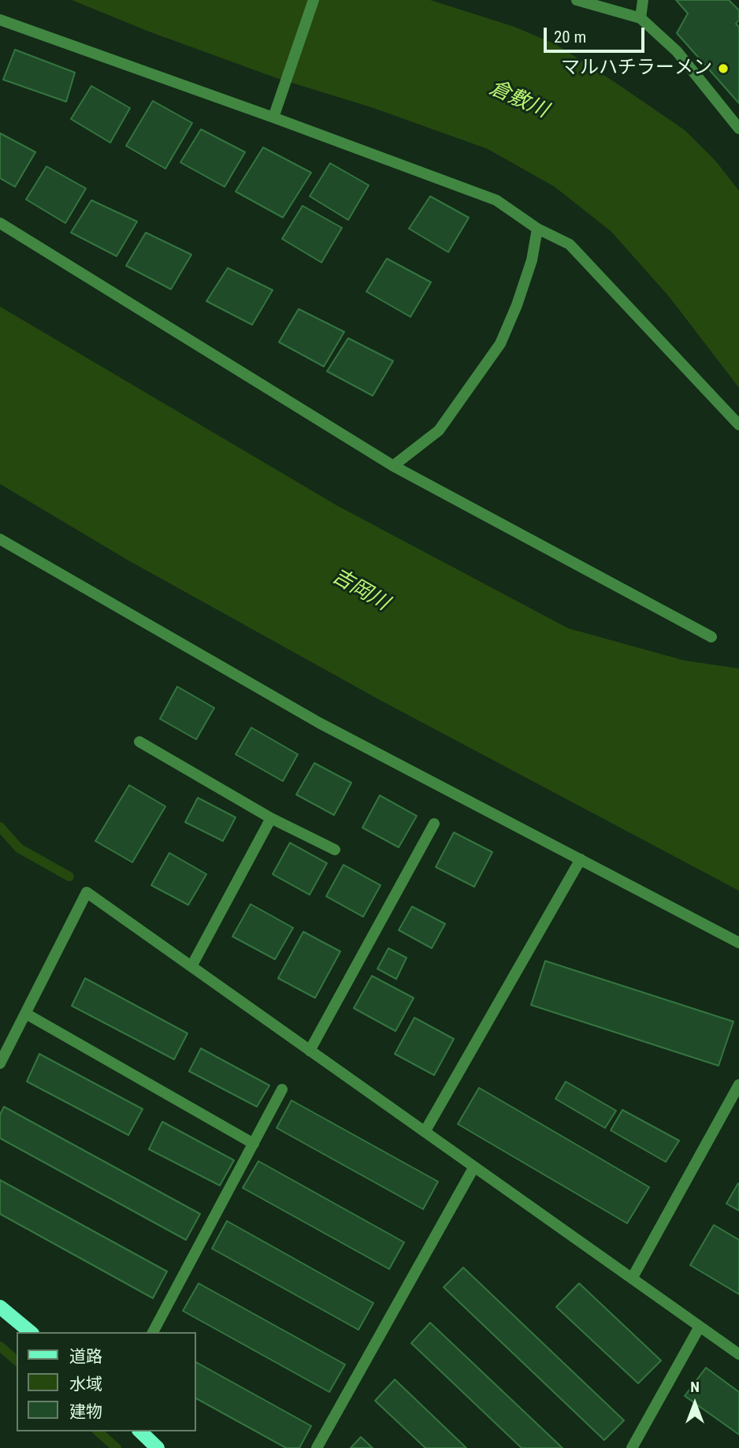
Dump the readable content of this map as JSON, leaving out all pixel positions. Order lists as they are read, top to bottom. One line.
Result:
{"water":["倉敷川","吉岡川"],"places":["マルハチラーメン"],"legend":["道路","水域","建物"],"scale_bar":"20 m","north":"top"}
